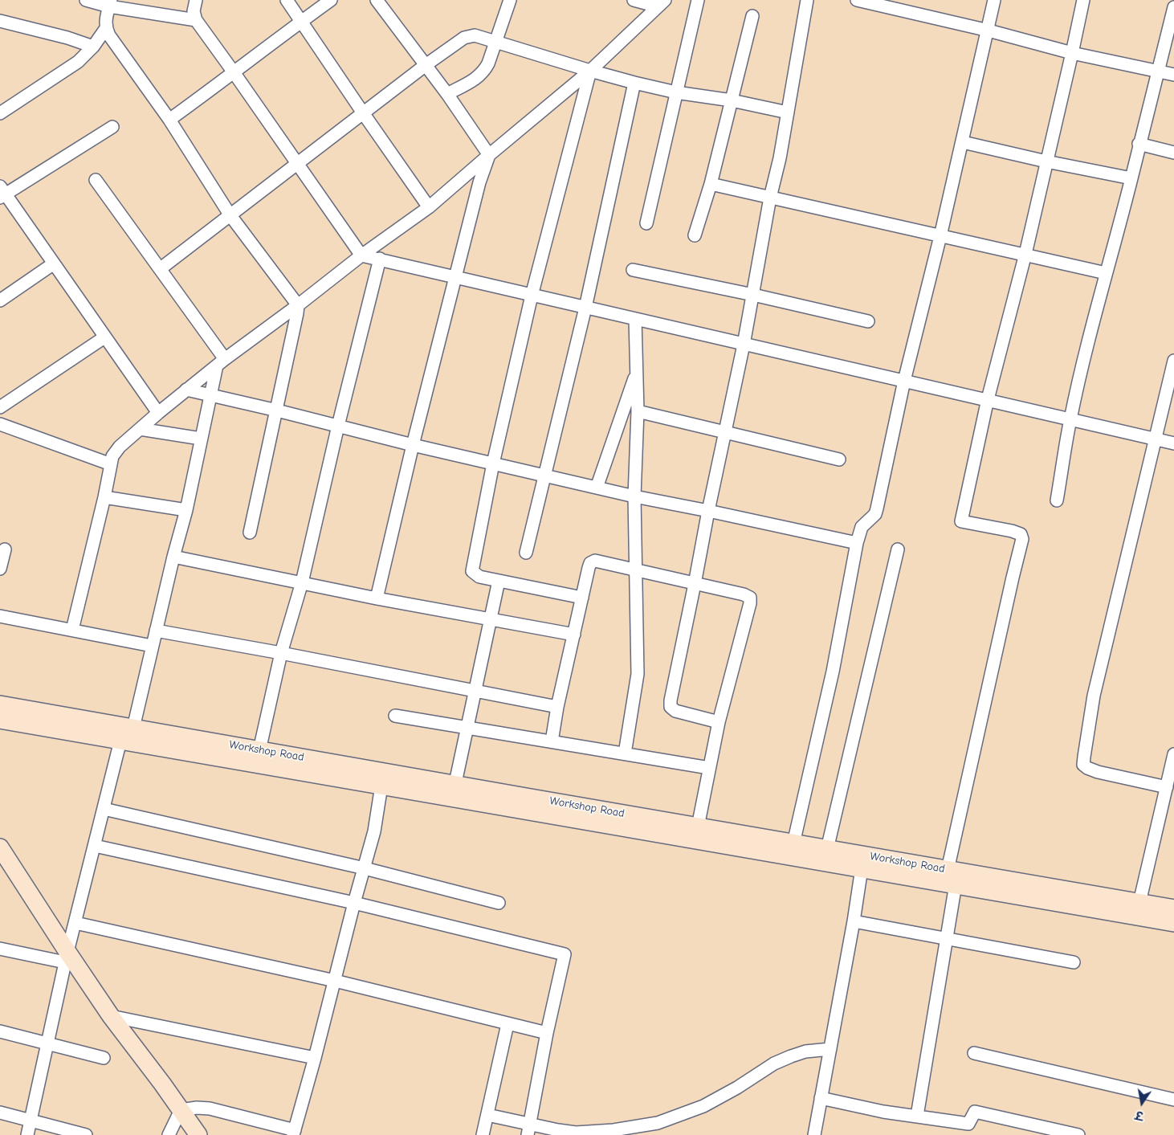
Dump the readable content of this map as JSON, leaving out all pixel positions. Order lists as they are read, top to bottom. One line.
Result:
{"streets":{"main road":["Workshop Road"]},"north":"bottom"}
